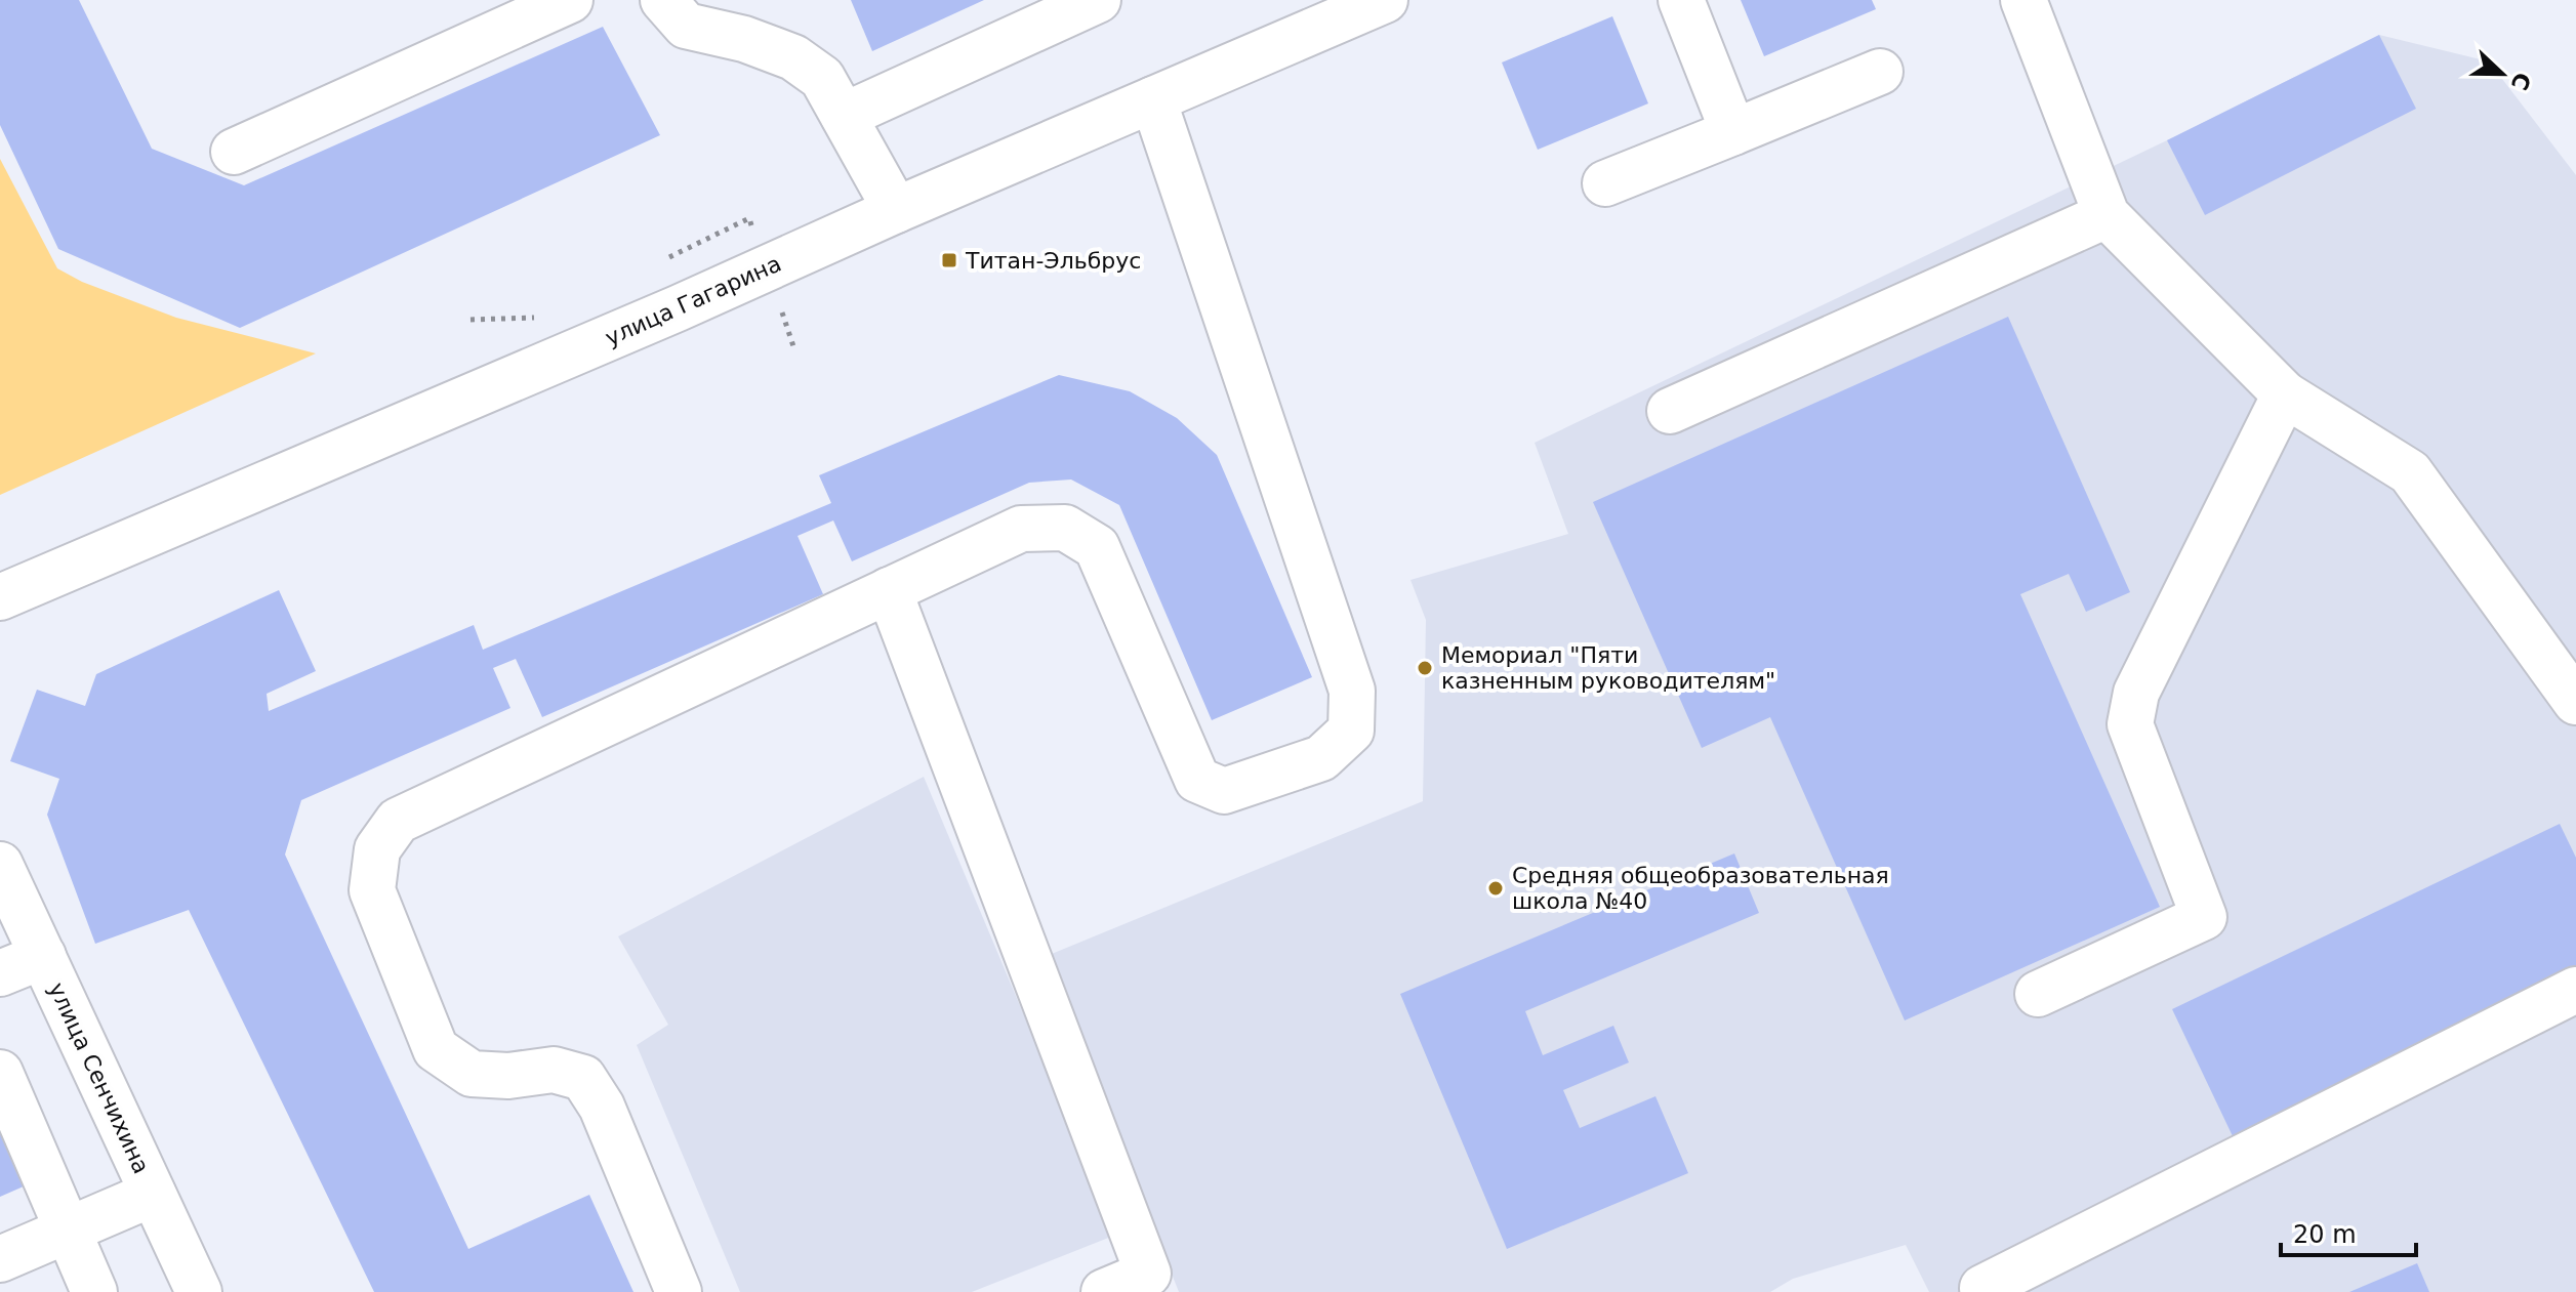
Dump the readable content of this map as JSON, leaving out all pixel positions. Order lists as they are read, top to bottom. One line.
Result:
{"streets":{"street":["улица Гагарина","улица Сенчихина"]},"places":{"transit":["Титан-Эльбрус"],"other":["Мемориал \"Пяти казненным руководителям\"","Средняя общеобразовательная школа №40"]},"scale_bar":"20 m","north":"right"}
